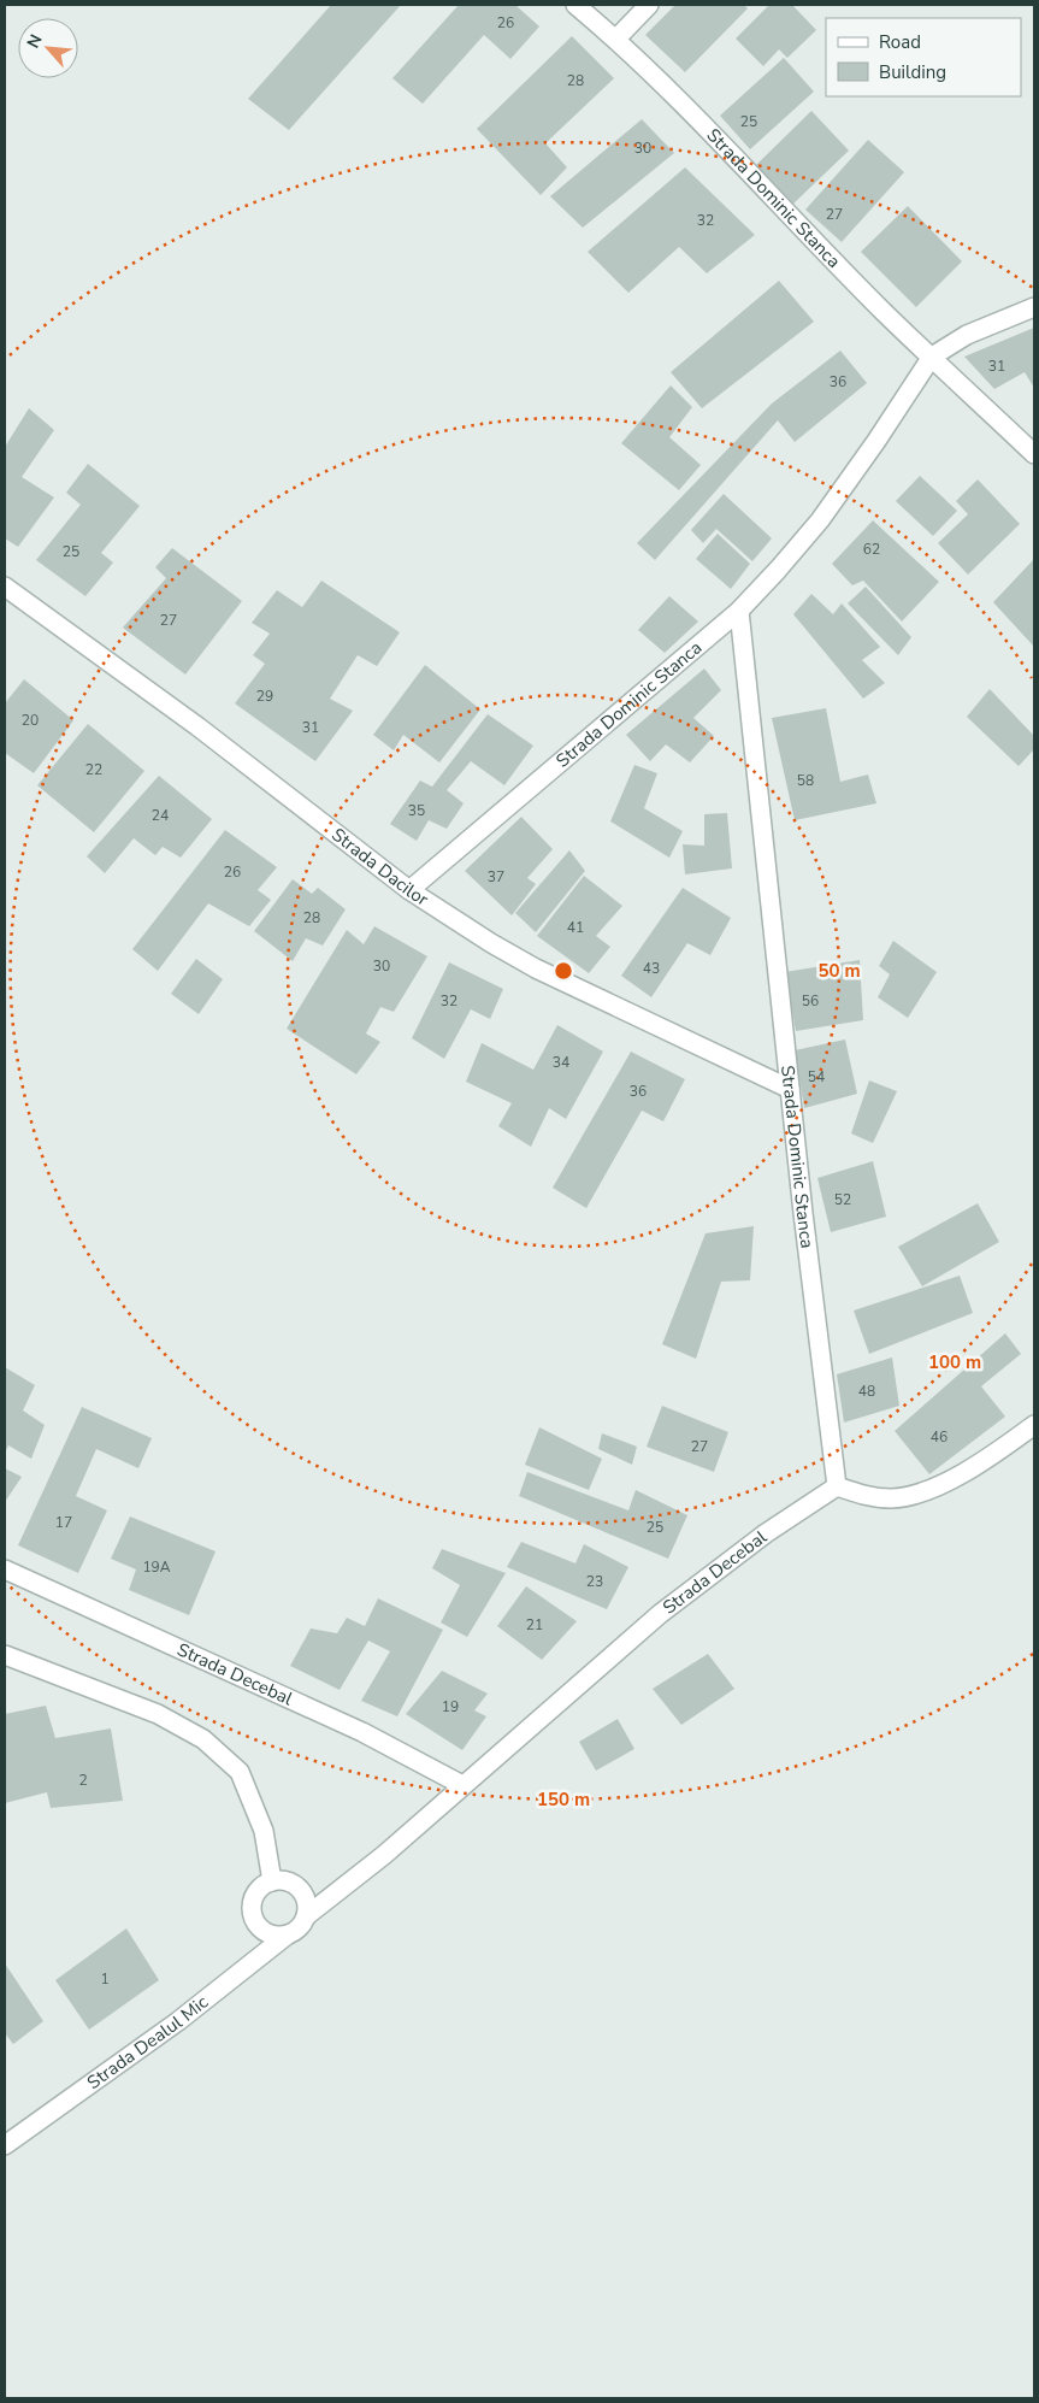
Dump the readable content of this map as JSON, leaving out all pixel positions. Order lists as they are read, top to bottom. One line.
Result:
{"streets":{"street":["Strada Dominic Stanca","Strada Dacilor","Strada Decebal","Strada Dealul Mic"]},"crossings":[["Strada Dominic Stanca","Strada Dacilor"],["Strada Dominic Stanca","Strada Decebal"],["Strada Decebal","Strada Dealul Mic"]],"house_numbers":["26","28","25","30","27","32","31","36","62","25","27","29","20","31","22","58","35","24","26","37","28","41","30","43","32","56","34","54","36","52","48","46","27","17","25","19A","23","21","19","2","1"],"legend":["Road","Building"],"north":"top left","rings":["50 m","100 m","150 m"]}
